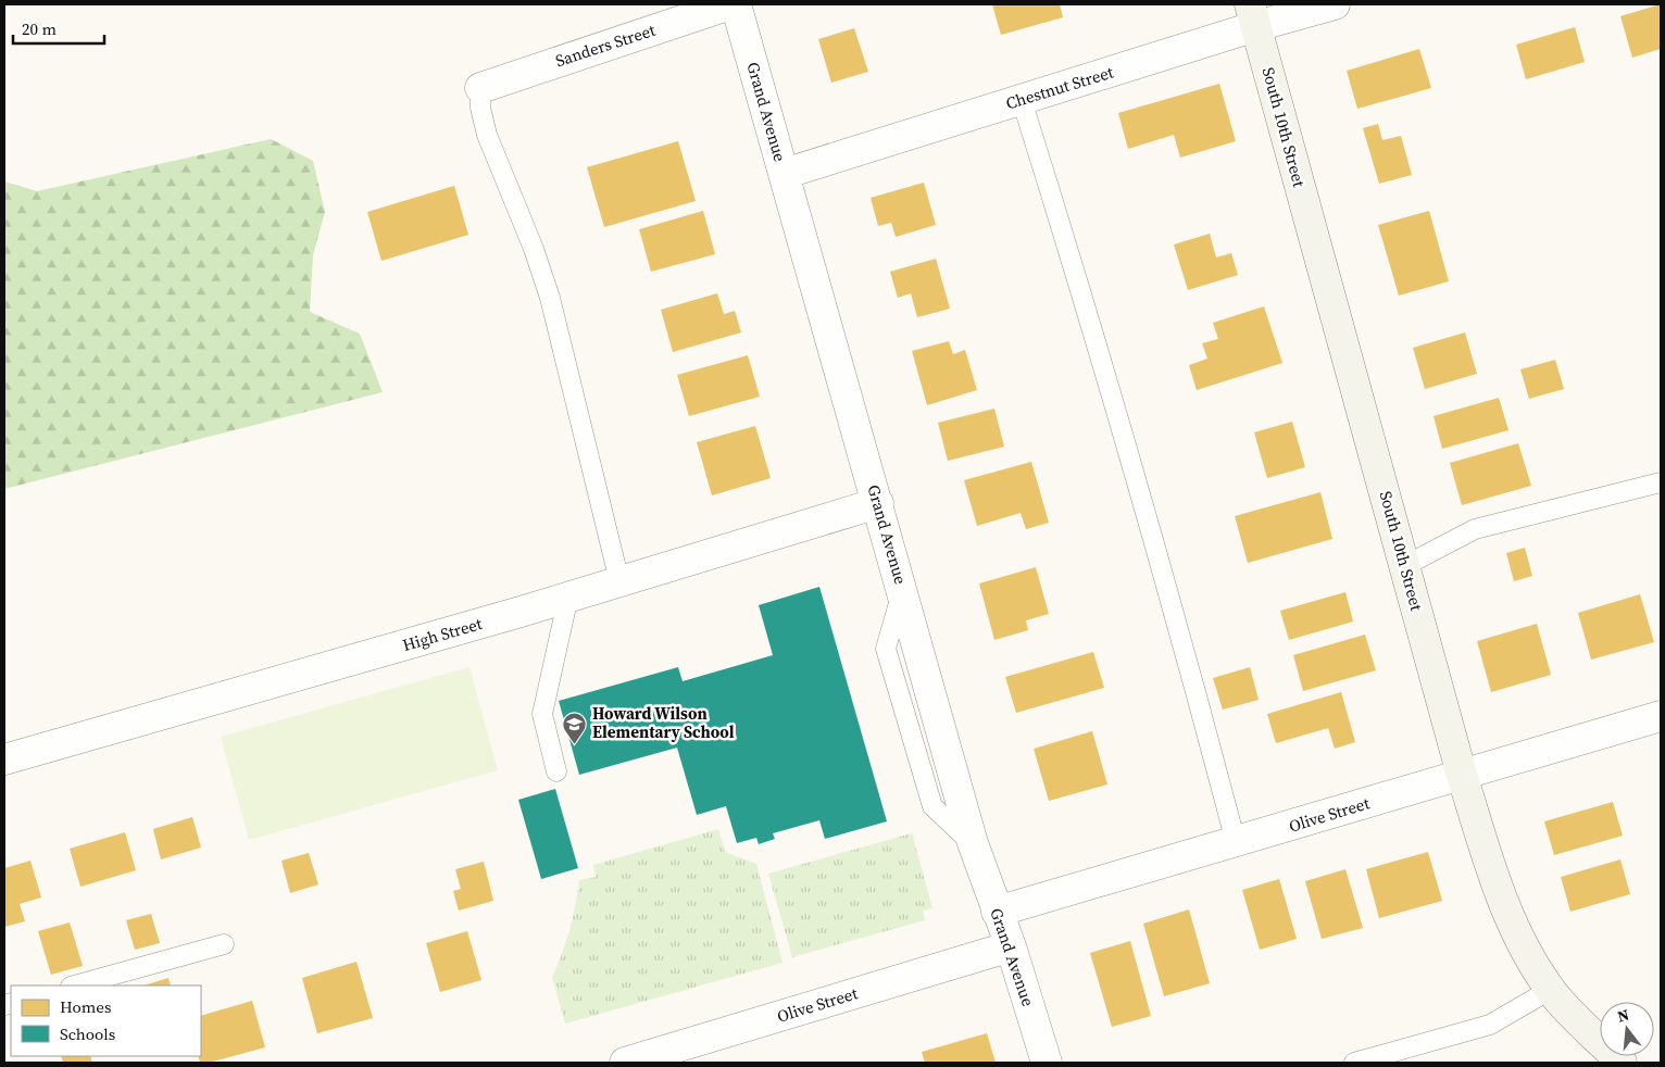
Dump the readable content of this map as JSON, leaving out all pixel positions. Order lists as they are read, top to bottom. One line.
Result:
{"streets":{"street":["Sanders Street","Chestnut Street","Grand Avenue","South 10th Street","High Street","Olive Street"]},"crossings":[["Chestnut Street","Grand Avenue"],["Chestnut Street","South 10th Street"],["Grand Avenue","High Street"],["Grand Avenue","Olive Street"],["South 10th Street","Olive Street"]],"places":{"school or university":["Howard Wilson Elementary School"]},"legend":["Homes","Schools"],"scale_bar":"20 m","north":"top"}
